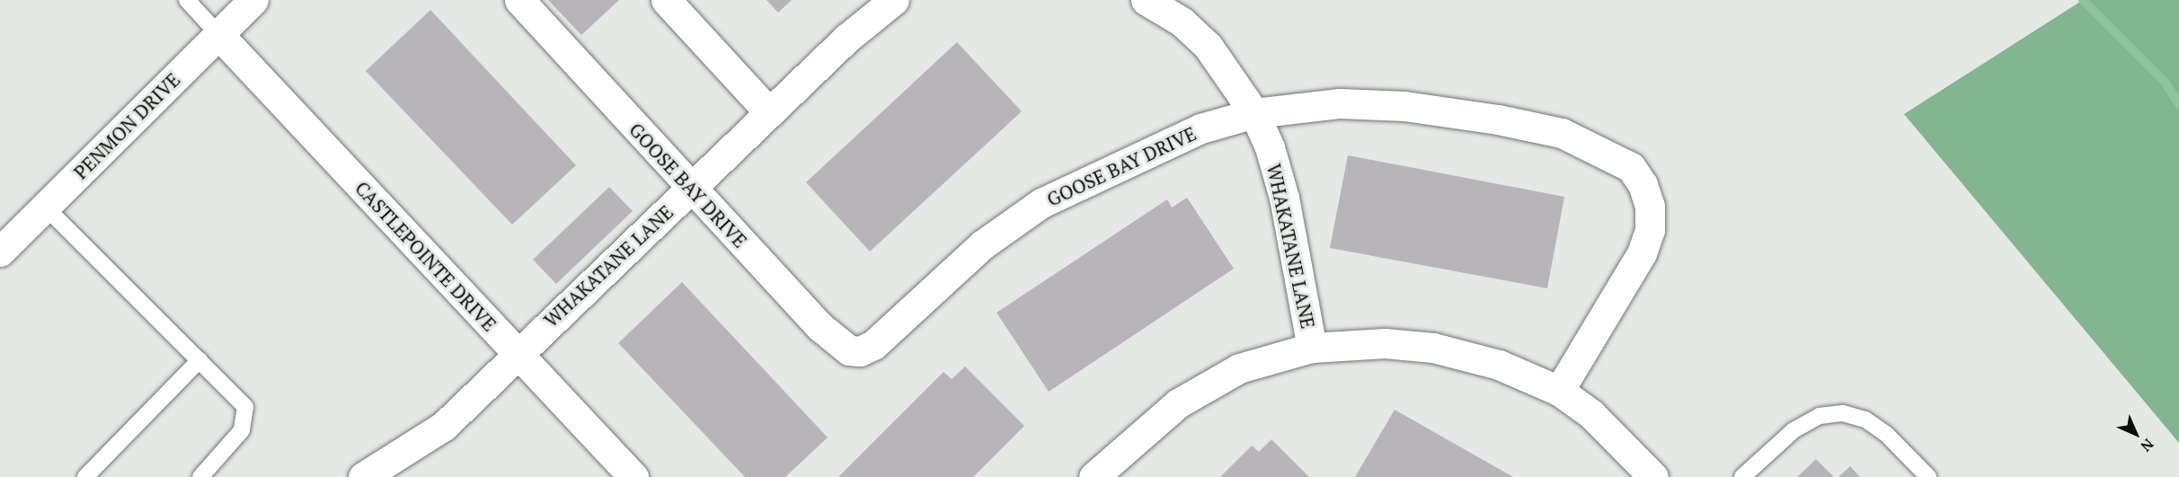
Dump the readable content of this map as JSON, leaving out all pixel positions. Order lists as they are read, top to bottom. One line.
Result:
{"streets":{"street":["PENMON DRIVE","GOOSE BAY DRIVE","WHAKATANE LANE","CASTLEPOINTE DRIVE"]},"crossings":[["PENMON DRIVE","CASTLEPOINTE DRIVE"],["GOOSE BAY DRIVE","WHAKATANE LANE"],["WHAKATANE LANE","CASTLEPOINTE DRIVE"]],"north":"bottom right"}
